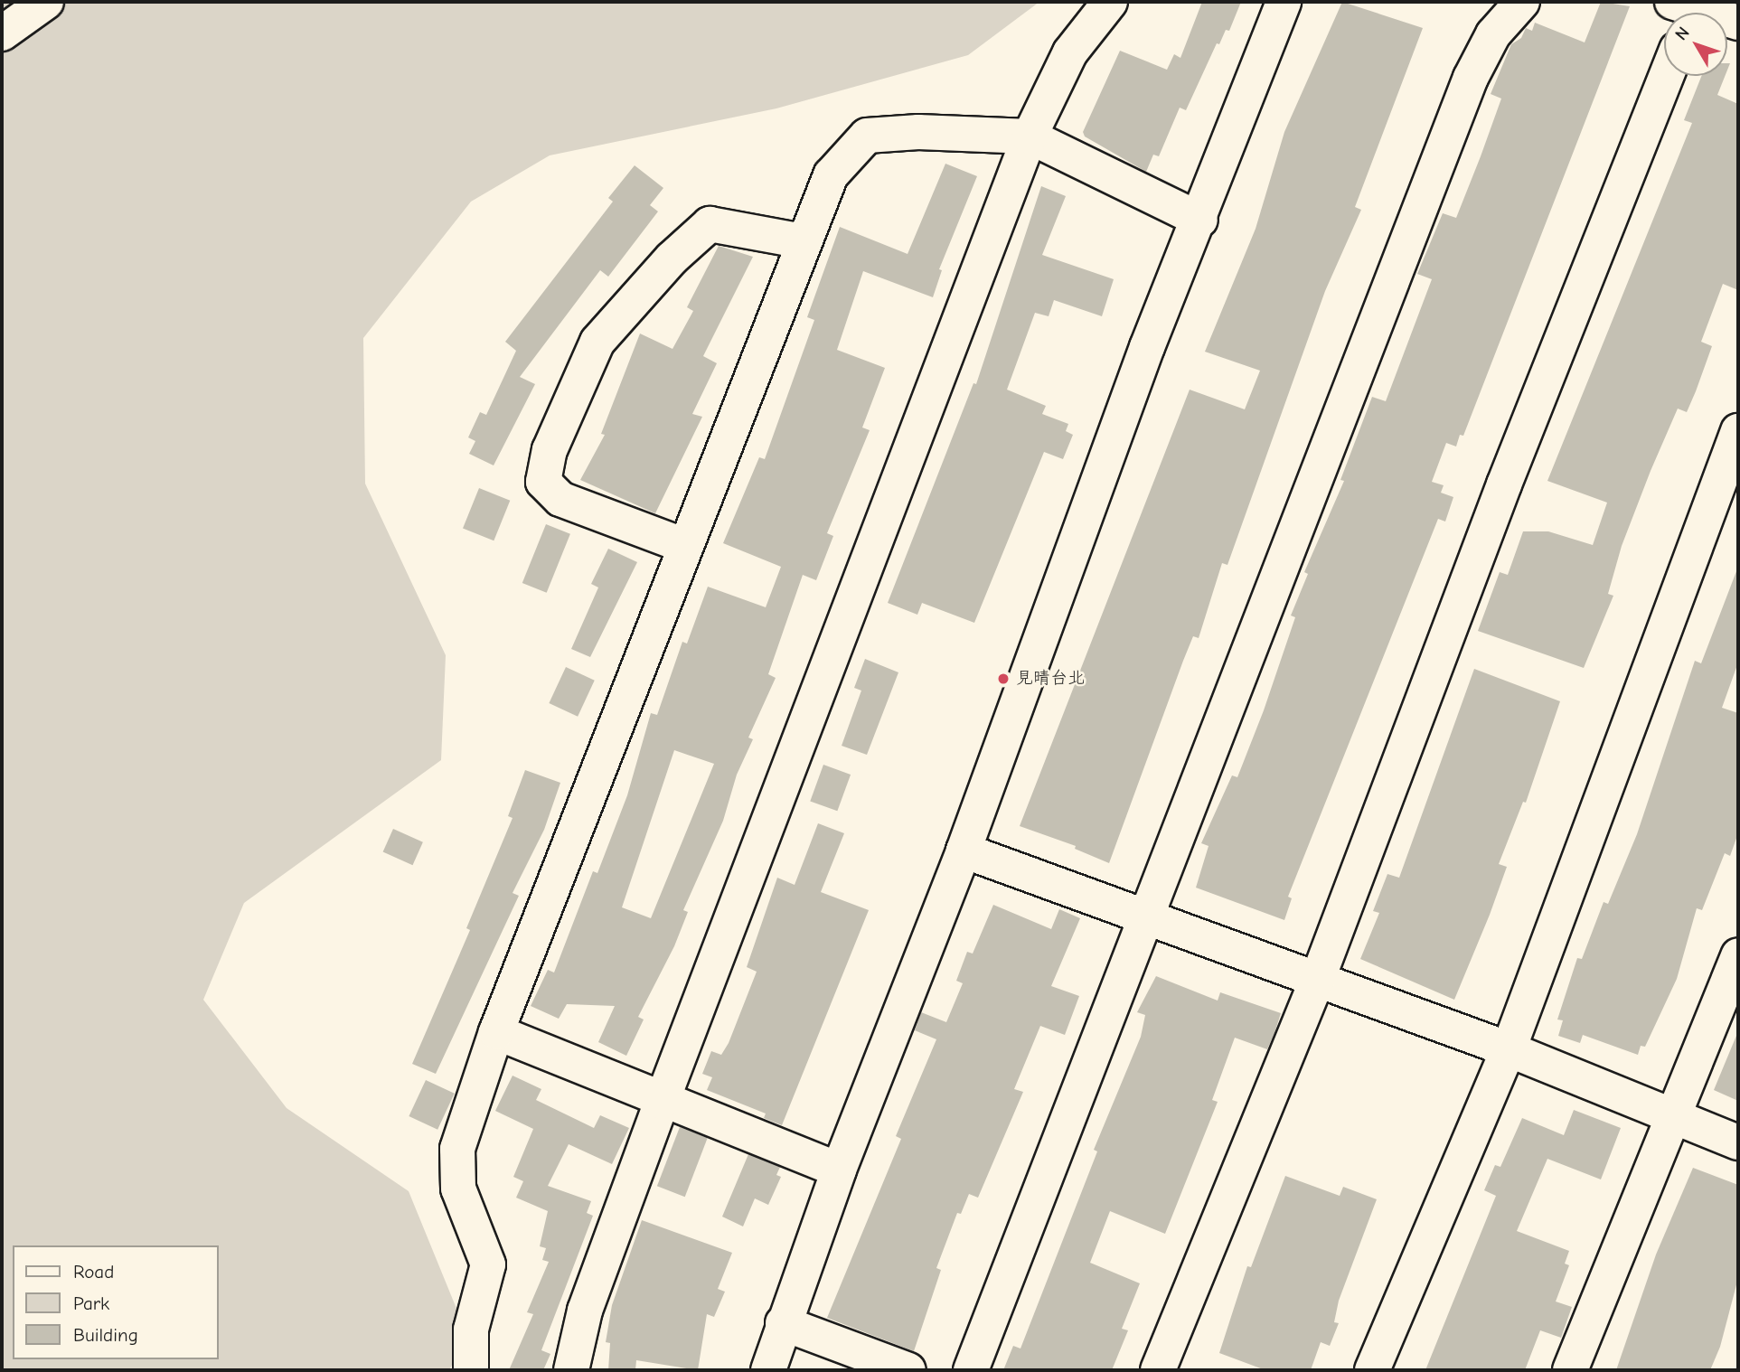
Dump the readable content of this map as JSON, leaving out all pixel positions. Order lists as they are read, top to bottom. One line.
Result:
{"places":["見晴台北"],"legend":["Road","Park","Building"],"north":"top left"}
